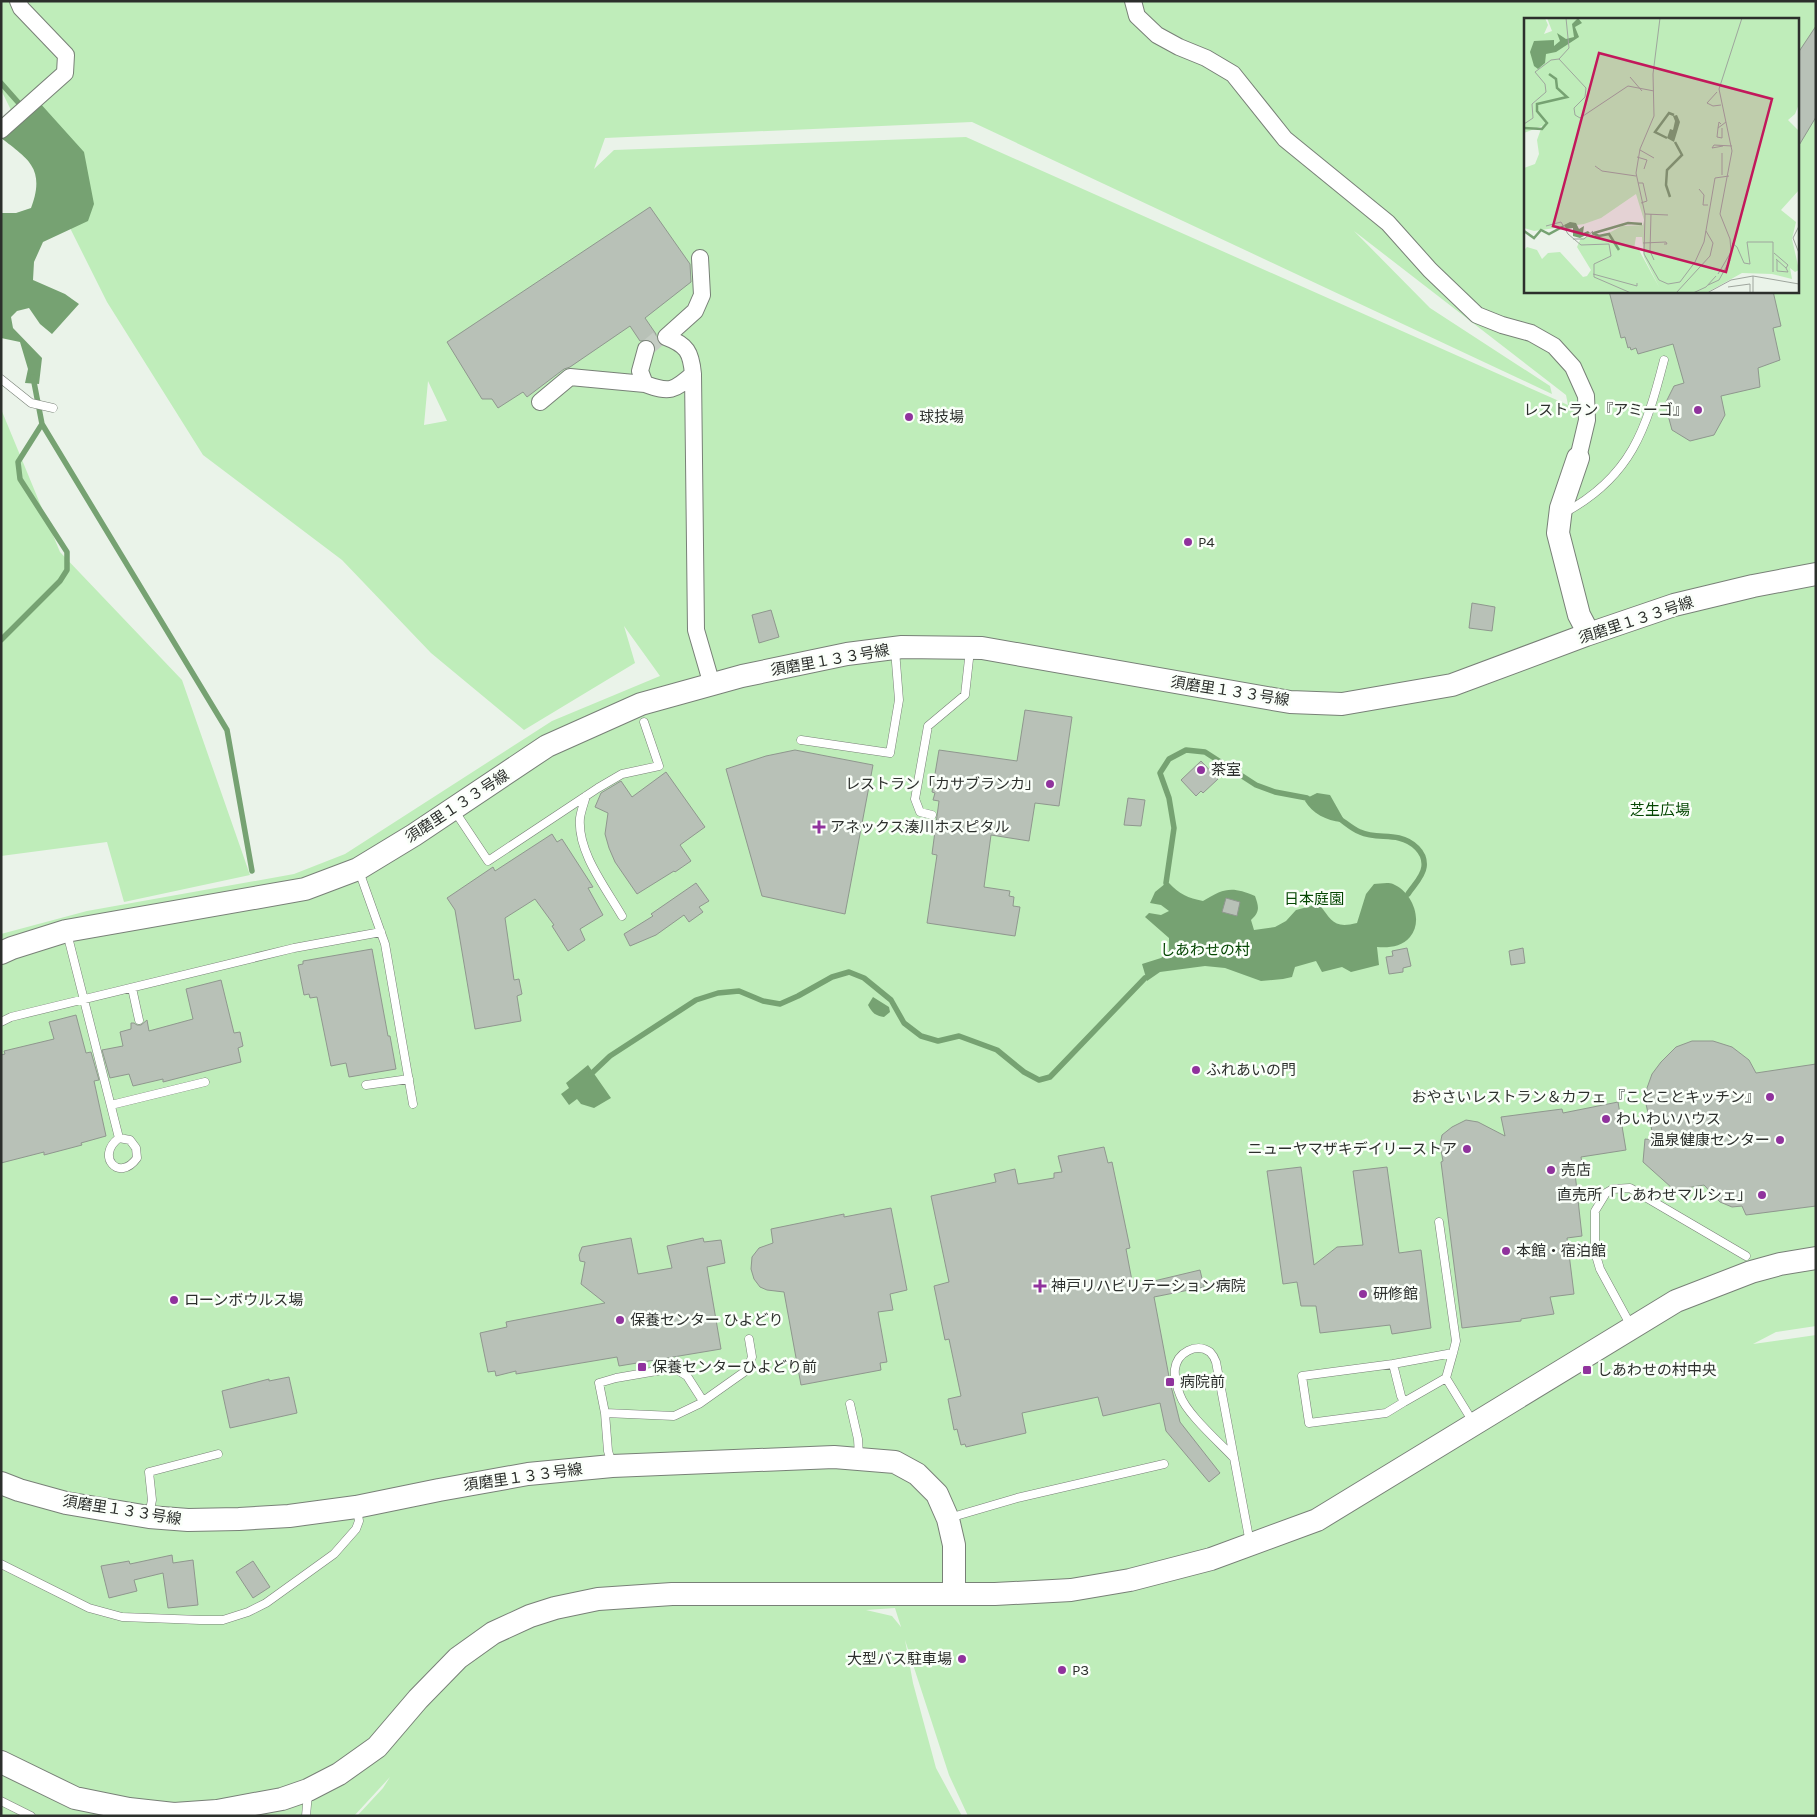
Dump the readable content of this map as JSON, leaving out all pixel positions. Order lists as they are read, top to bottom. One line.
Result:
{"streets":{"street":["須磨里１３３号線"]},"parks":["芝生広場","日本庭園","しあわせの村"],"places":{"other":["レストラン『アミーゴ』","球技場","P4","茶室","レストラン「カサブランカ」","ふれあいの門","おやさいレストラン＆カフェ 『ことことキッチン』","わいわいハウス","温泉健康センター","ニューヤマザキデイリーストア","売店","直売所「しあわせマルシェ」","本館・宿泊館","研修館","ローンボウルス場","保養センター ひよどり","大型バス駐車場","P3"],"health":["アネックス湊川ホスピタル","神戸リハビリテーション病院"],"transit":["保養センターひよどり前","しあわせの村中央","病院前"]}}
